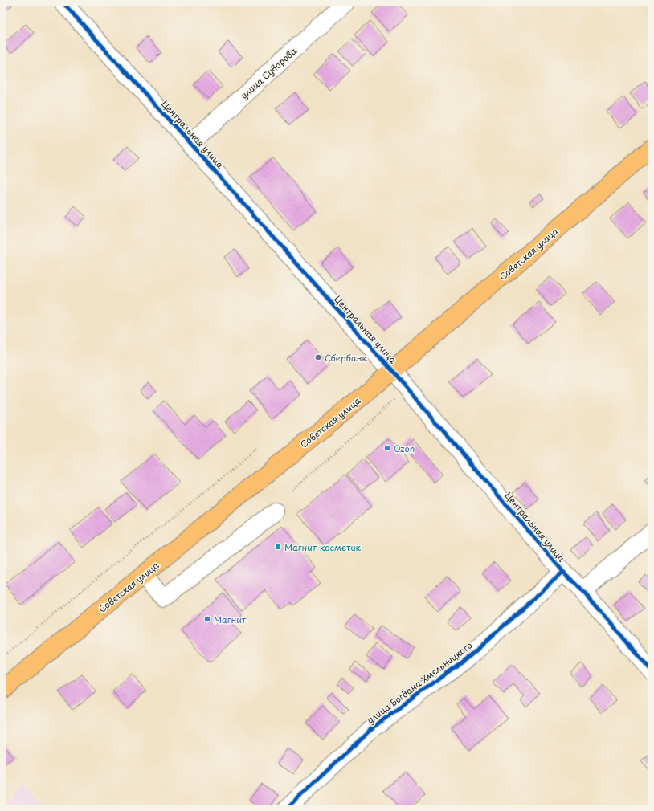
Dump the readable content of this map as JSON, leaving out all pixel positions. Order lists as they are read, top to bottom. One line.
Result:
{"streets":{"highway":["Советская улица"],"street":["улица Суворова","Центральная улица","улица Богдана Хмельницкого"]},"crossings":[["улица Суворова","Центральная улица"],["Центральная улица","Советская улица"],["Центральная улица","улица Богдана Хмельницкого"]],"places":["Сбербанк","Ozon","Магнит косметик","Магнит"]}
